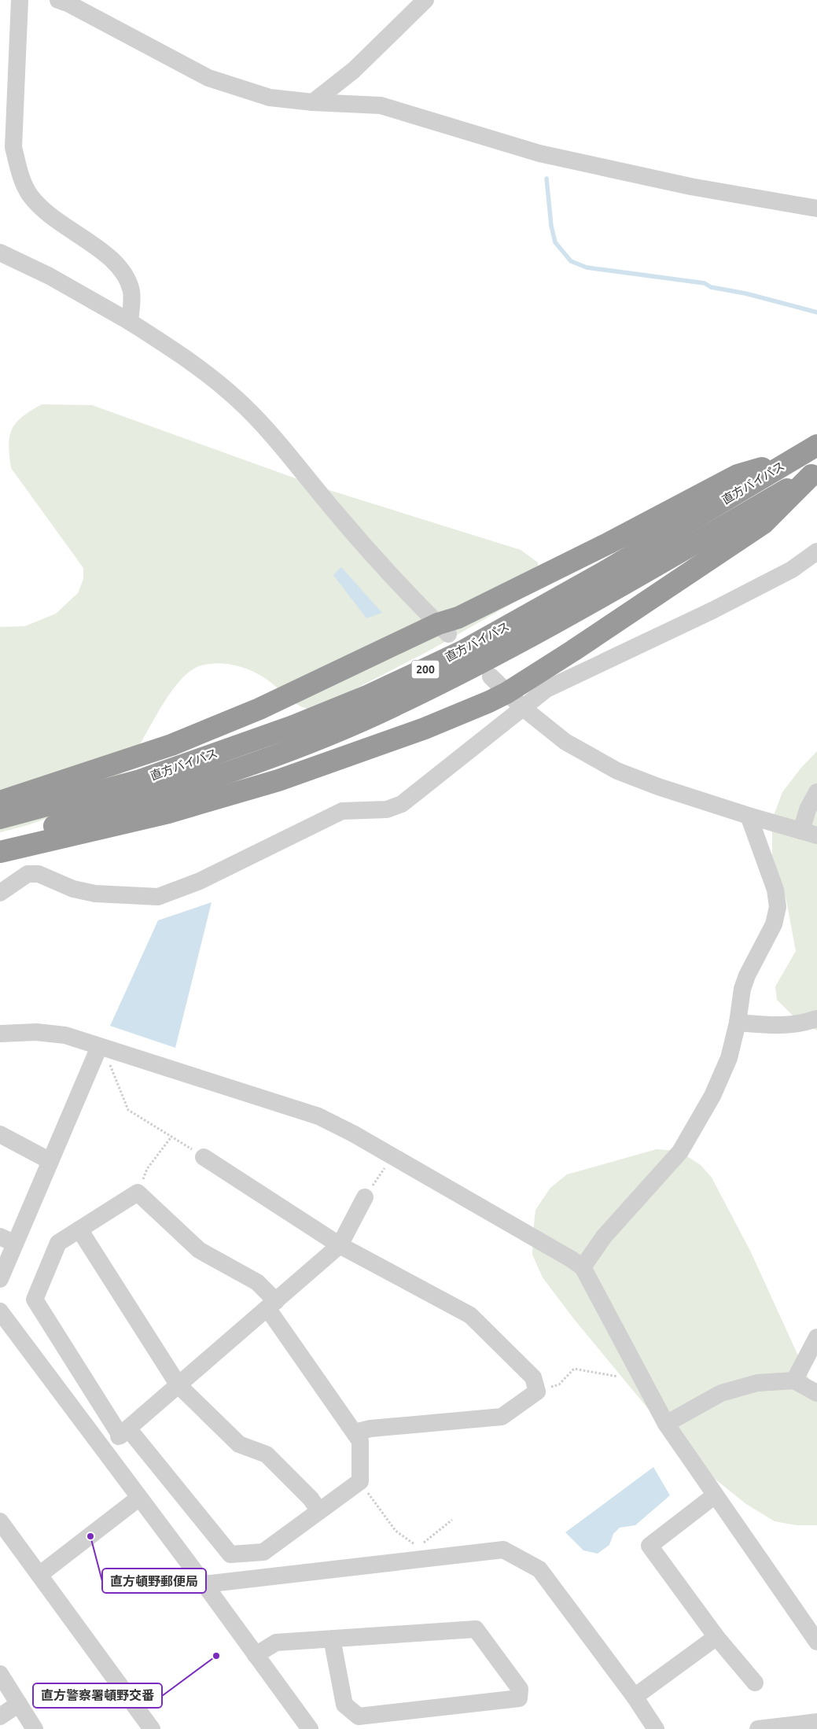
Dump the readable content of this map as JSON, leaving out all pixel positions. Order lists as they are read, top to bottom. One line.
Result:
{"streets":{"highway":["直方バイパス","200"]},"places":["直方頓野郵便局","直方警察署頓野交番"]}
